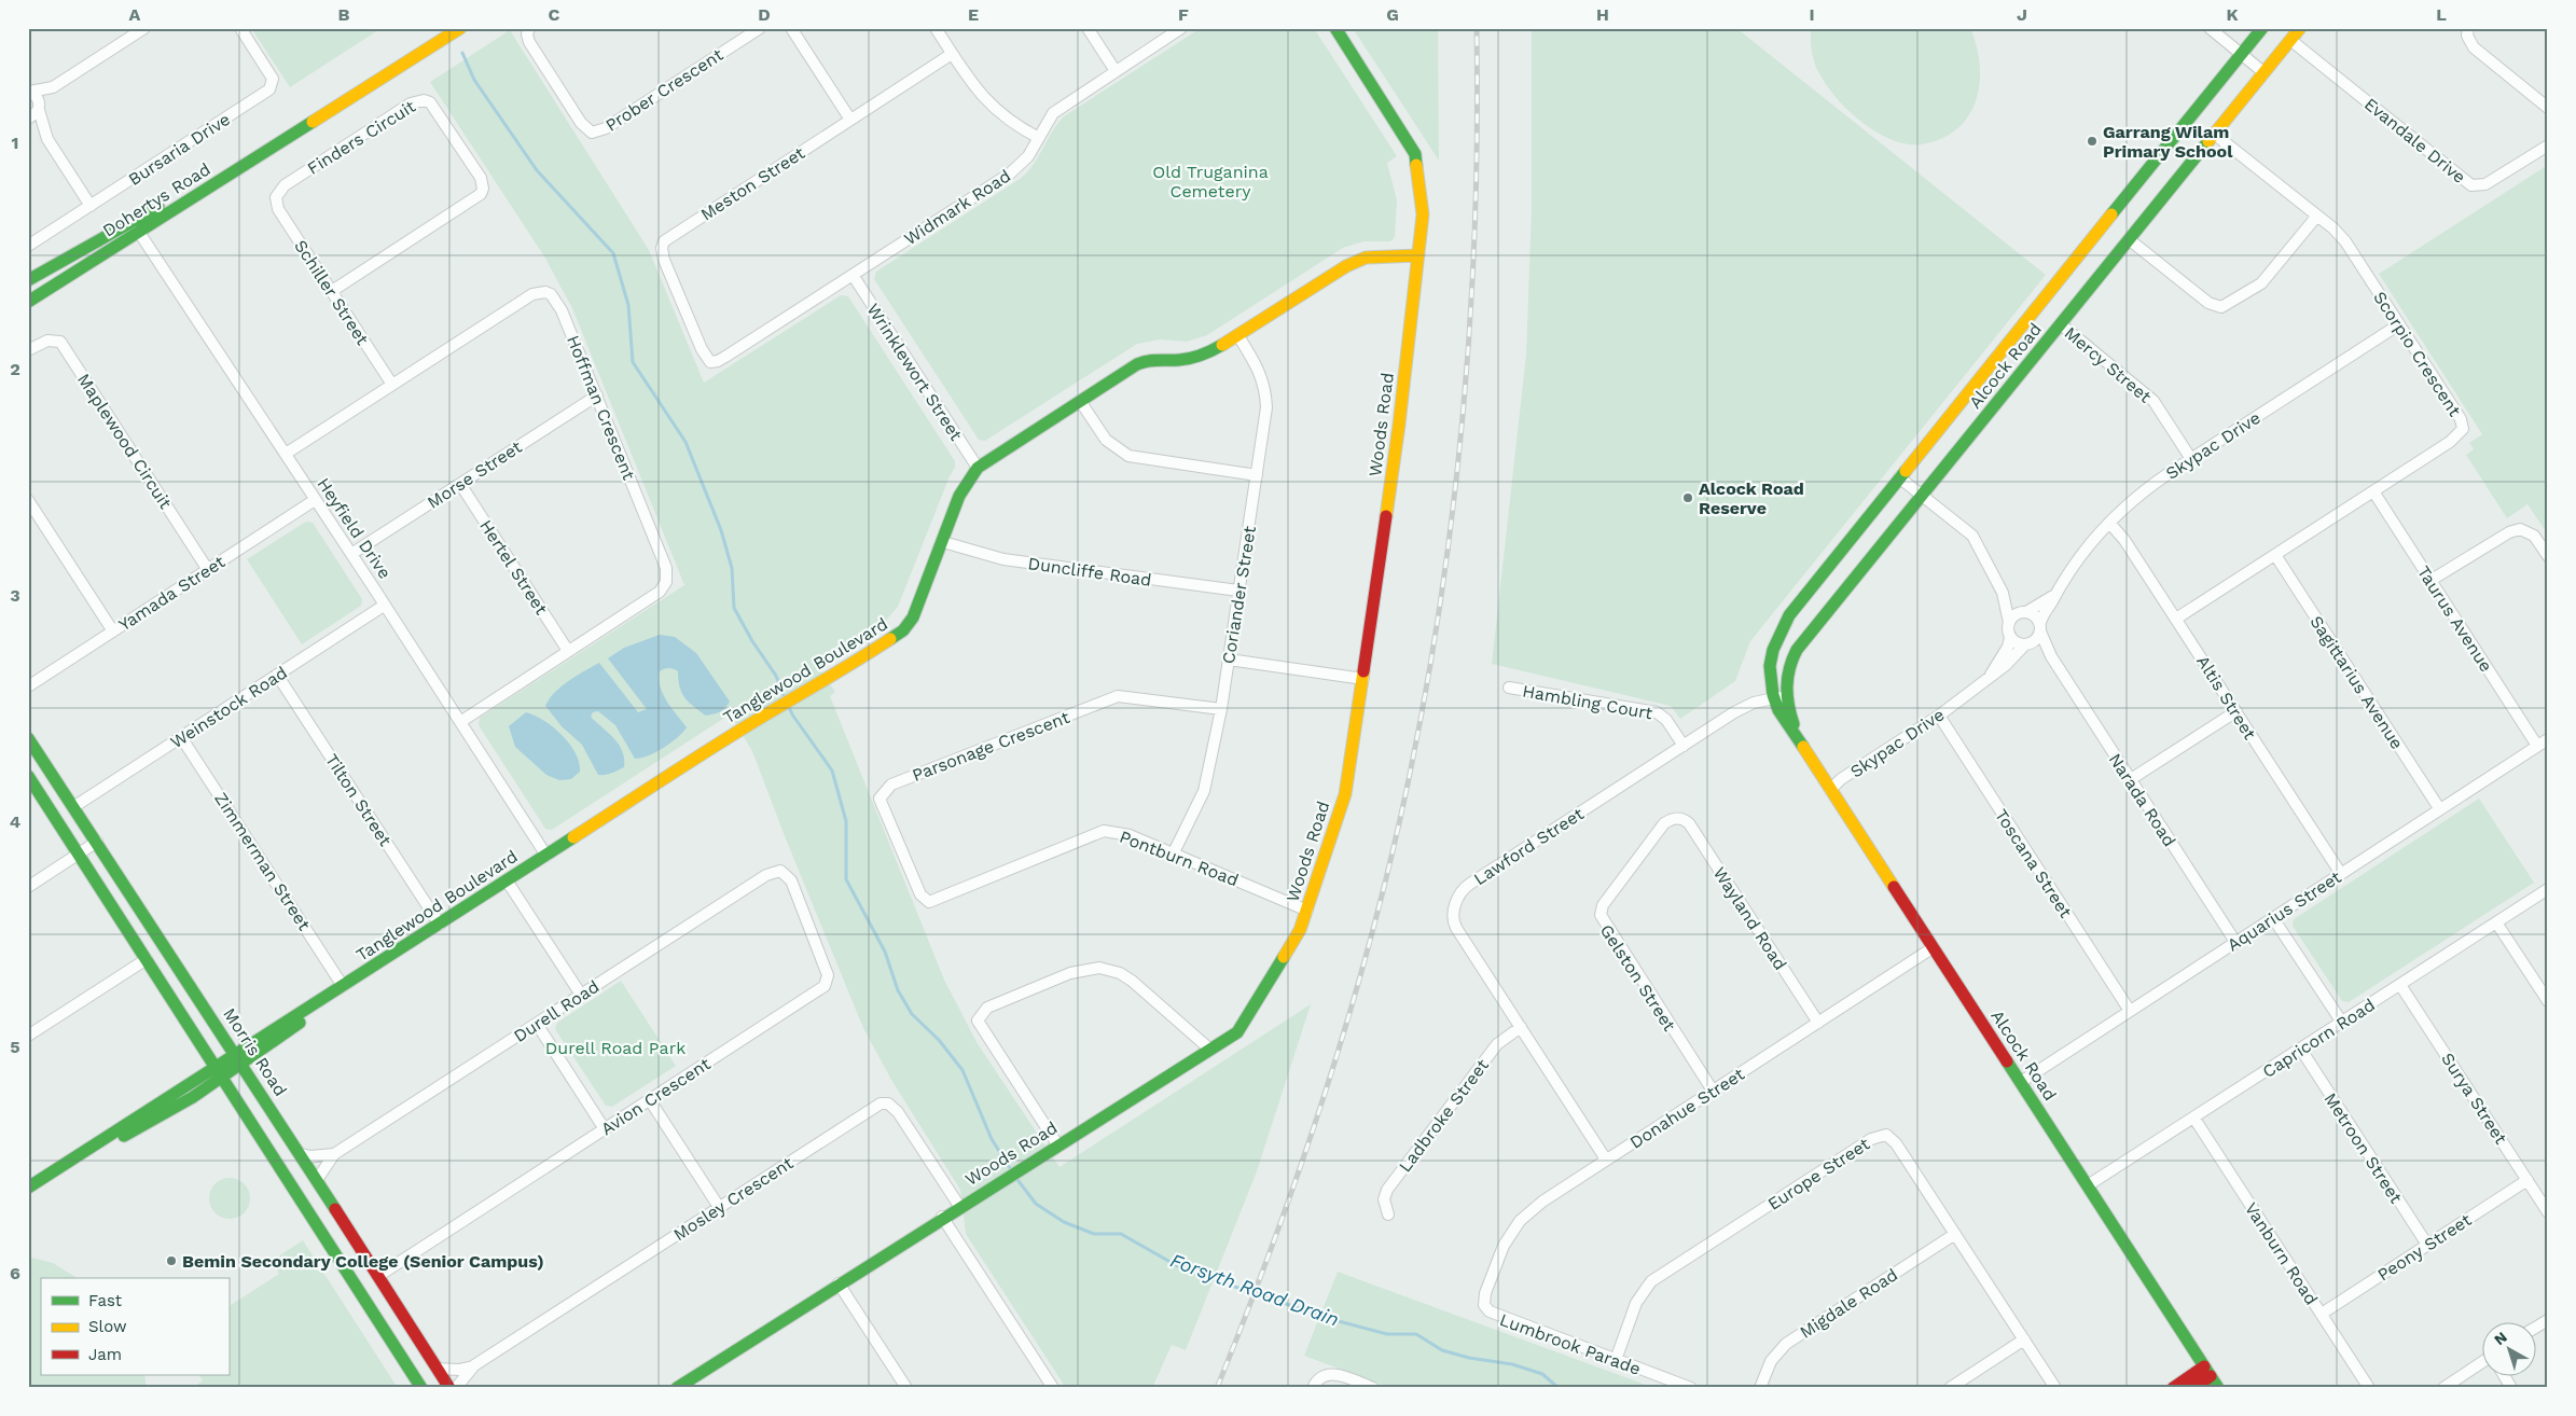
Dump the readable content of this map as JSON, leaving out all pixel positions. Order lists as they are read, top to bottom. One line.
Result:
{"streets":{"street":["Prober Crescent","Finders Circuit","Evandale Drive","Bursaria Drive","Meston Street","Dohertys Road","Widmark Road","Schiller Street","Scorpio Crescent","Mercy Street","Alcock Road","Wrinklewort Street","Hoffman Crescent","Woods Road","Maplewood Circuit","Skypac Drive","Morse Street","Heyfield Drive","Hertel Street","Duncliffe Road","Yamada Street","Coriander Street","Taurus Avenue","Tanglewood Boulevard","Sagittarius Avenue","Altis Street","Hambling Court","Weinstock Road","Parsonage Crescent","Tilton Street","Narada Road","Lawford Street","Pontburn Road","Zimmerman Street","Toscana Street","Aquarius Street","Wayland Road","Gelston Street","Durell Road","Capricorn Road","Morris Road","Avion Crescent","Surya Street","Donahue Street","Ladbroke Street","Metroon Street","Europe Street","Mosley Crescent","Peony Street","Vanburn Road","Migdale Road","Lumbrook Parade"]},"crossings":[["Finders Circuit","Schiller Street"],["Evandale Drive","Alcock Road"],["Meston Street","Widmark Road"],["Dohertys Road","Heyfield Drive"],["Widmark Road","Wrinklewort Street"],["Schiller Street","Hoffman Crescent"],["Scorpio Crescent","Alcock Road"],["Scorpio Crescent","Skypac Drive"],["Scorpio Crescent","Taurus Avenue"],["Scorpio Crescent","Sagittarius Avenue"],["Scorpio Crescent","Altis Street"],["Mercy Street","Alcock Road"],["Mercy Street","Skypac Drive"],["Alcock Road","Skypac Drive"],["Alcock Road","Lawford Street"],["Alcock Road","Aquarius Street"],["Alcock Road","Capricorn Road"],["Alcock Road","Donahue Street"],["Wrinklewort Street","Tanglewood Boulevard"],["Hoffman Crescent","Morse Street"],["Hoffman Crescent","Heyfield Drive"],["Hoffman Crescent","Hertel Street"],["Woods Road","Tanglewood Boulevard"],["Woods Road","Pontburn Road"],["Woods Road","Mosley Crescent"],["Maplewood Circuit","Yamada Street"],["Skypac Drive","Altis Street"],["Skypac Drive","Narada Road"],["Skypac Drive","Toscana Street"],["Morse Street","Heyfield Drive"],["Morse Street","Hertel Street"],["Heyfield Drive","Yamada Street"],["Heyfield Drive","Tanglewood Boulevard"],["Heyfield Drive","Weinstock Road"],["Duncliffe Road","Coriander Street"],["Duncliffe Road","Tanglewood Boulevard"],["Coriander Street","Tanglewood Boulevard"],["Coriander Street","Parsonage Crescent"],["Coriander Street","Pontburn Road"],["Taurus Avenue","Aquarius Street"],["Tanglewood Boulevard","Tilton Street"],["Tanglewood Boulevard","Zimmerman Street"],["Tanglewood Boulevard","Morris Road"],["Sagittarius Avenue","Aquarius Street"],["Altis Street","Aquarius Street"],["Hambling Court","Lawford Street"],["Weinstock Road","Tilton Street"],["Weinstock Road","Zimmerman Street"],["Weinstock Road","Morris Road"],["Parsonage Crescent","Pontburn Road"],["Narada Road","Aquarius Street"],["Lawford Street","Donahue Street"],["Lawford Street","Ladbroke Street"],["Toscana Street","Aquarius Street"],["Wayland Road","Gelston Street"],["Wayland Road","Donahue Street"],["Gelston Street","Donahue Street"],["Durell Road","Morris Road"],["Durell Road","Avion Crescent"],["Capricorn Road","Surya Street"],["Capricorn Road","Metroon Street"],["Capricorn Road","Vanburn Road"],["Morris Road","Avion Crescent"],["Morris Road","Mosley Crescent"],["Surya Street","Peony Street"],["Donahue Street","Lumbrook Parade"],["Metroon Street","Peony Street"],["Europe Street","Migdale Road"],["Europe Street","Lumbrook Parade"],["Peony Street","Vanburn Road"]],"water":["Forsyth Road Drain"],"parks":["Old Truganina Cemetery","Durell Road Park"],"places":["Garrang Wilam Primary School","Alcock Road Reserve","Bemin Secondary College (Senior Campus)"],"legend":["Fast","Slow","Jam"],"north":"top left","grid":{"columns":["A","B","C","D","E","F","G","H","I","J","K","L"],"rows":["1","2","3","4","5","6"]}}
